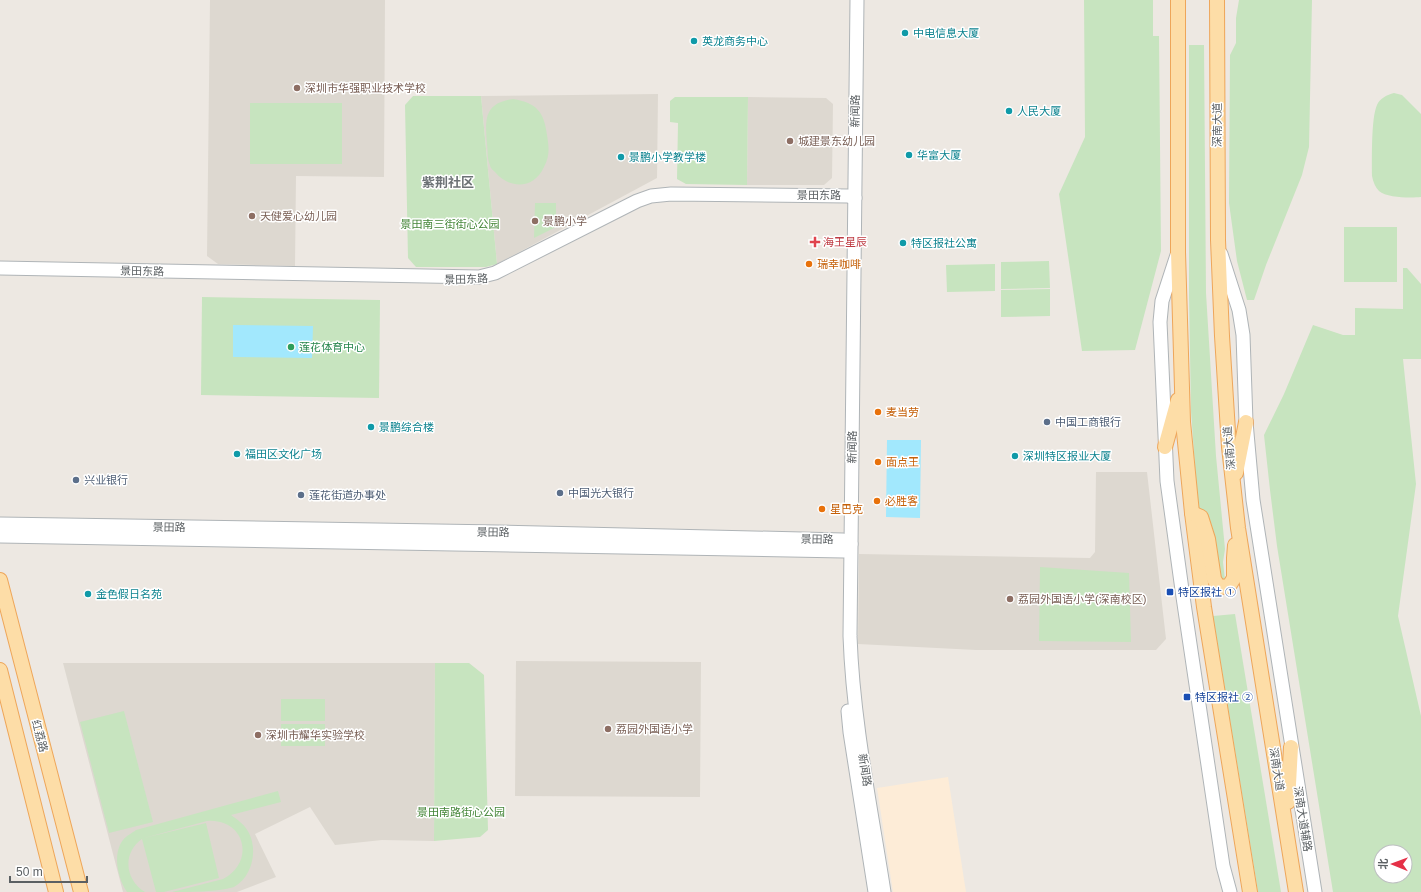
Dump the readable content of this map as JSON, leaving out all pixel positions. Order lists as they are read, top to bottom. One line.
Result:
{"streets":{"main road":["深南大道","红荔路"],"street":["新闻路","景田东路","景田路","深南大道辅路"]},"crossings":[["新闻路","景田东路"],["新闻路","景田路"],["深南大道","深南大道辅路"]],"districts":["紫荆社区"],"parks":["景田南三街街心公园","景田南路街心公园"],"places":{"other":["中电信息大厦","英龙商务中心","深圳市华强职业技术学校","人民大厦","城建景东幼儿园","华富大厦","景鹏小学教学楼","天健爱心幼儿园","景鹏小学","特区报社公寓","瑞幸咖啡","莲花体育中心","麦当劳","中国工商银行","景鹏综合楼","福田区文化广场","深圳特区报业大厦","面点王","兴业银行","中国光大银行","莲花街道办事处","必胜客","星巴克","金色假日名苑","荔园外国语小学(深南校区)","荔园外国语小学","深圳市耀华实验学校"],"health":["海王星辰"],"transit":["特区报社 ①","特区报社 ②"]},"scale_bar":"50 m","north":"left"}
